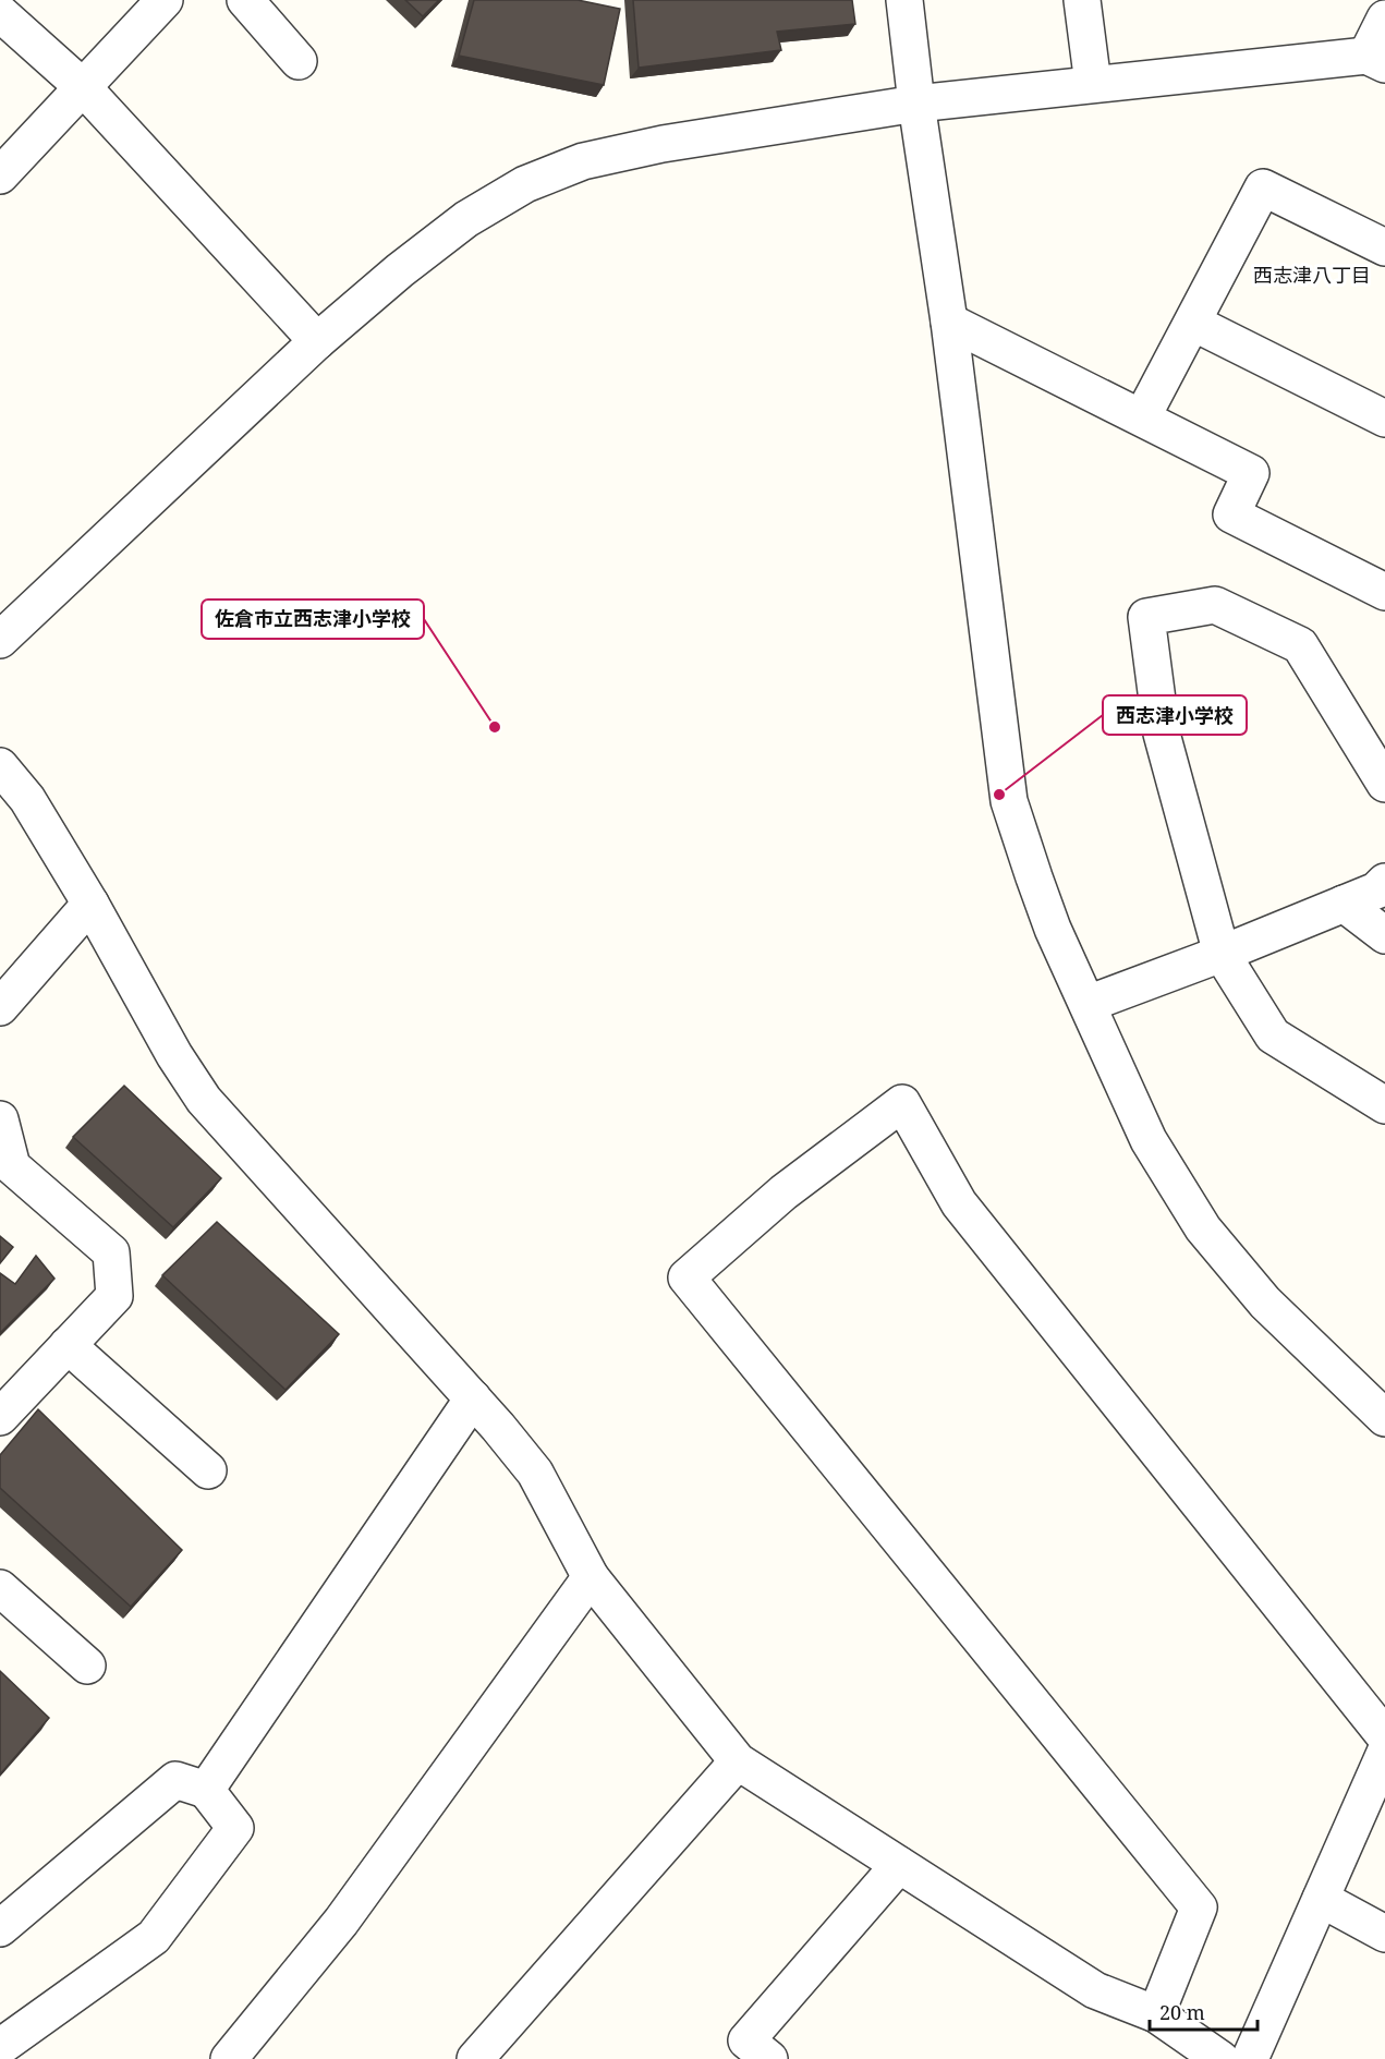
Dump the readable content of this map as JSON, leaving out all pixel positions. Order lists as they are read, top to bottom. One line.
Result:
{"districts":["西志津八丁目"],"places":["佐倉市立西志津小学校","西志津小学校"],"scale_bar":"20 m"}
